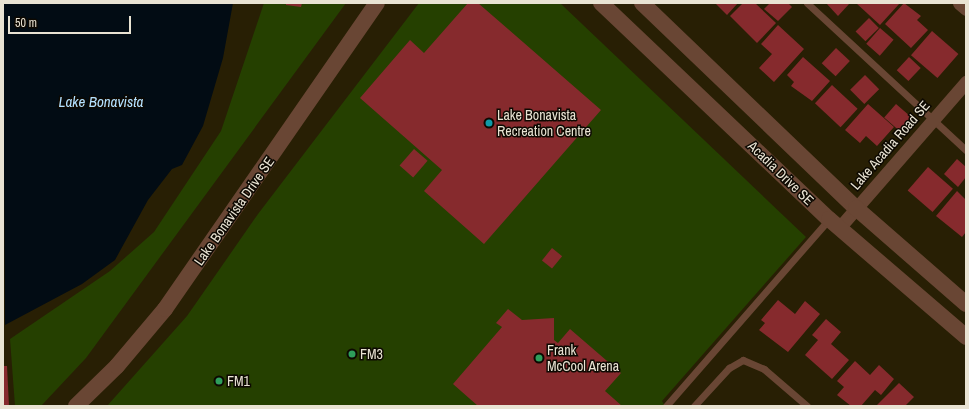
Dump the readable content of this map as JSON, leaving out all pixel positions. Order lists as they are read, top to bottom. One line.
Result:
{"streets":{"street":["Lake Acadia Road SE","Acadia Drive SE","Lake Bonavista Drive SE"]},"crossings":[["Lake Acadia Road SE","Acadia Drive SE"]],"water":["Lake Bonavista"],"places":["Lake Bonavista Recreation Centre","FM3","Frank McCool Arena","FM1"],"scale_bar":"50 m"}
